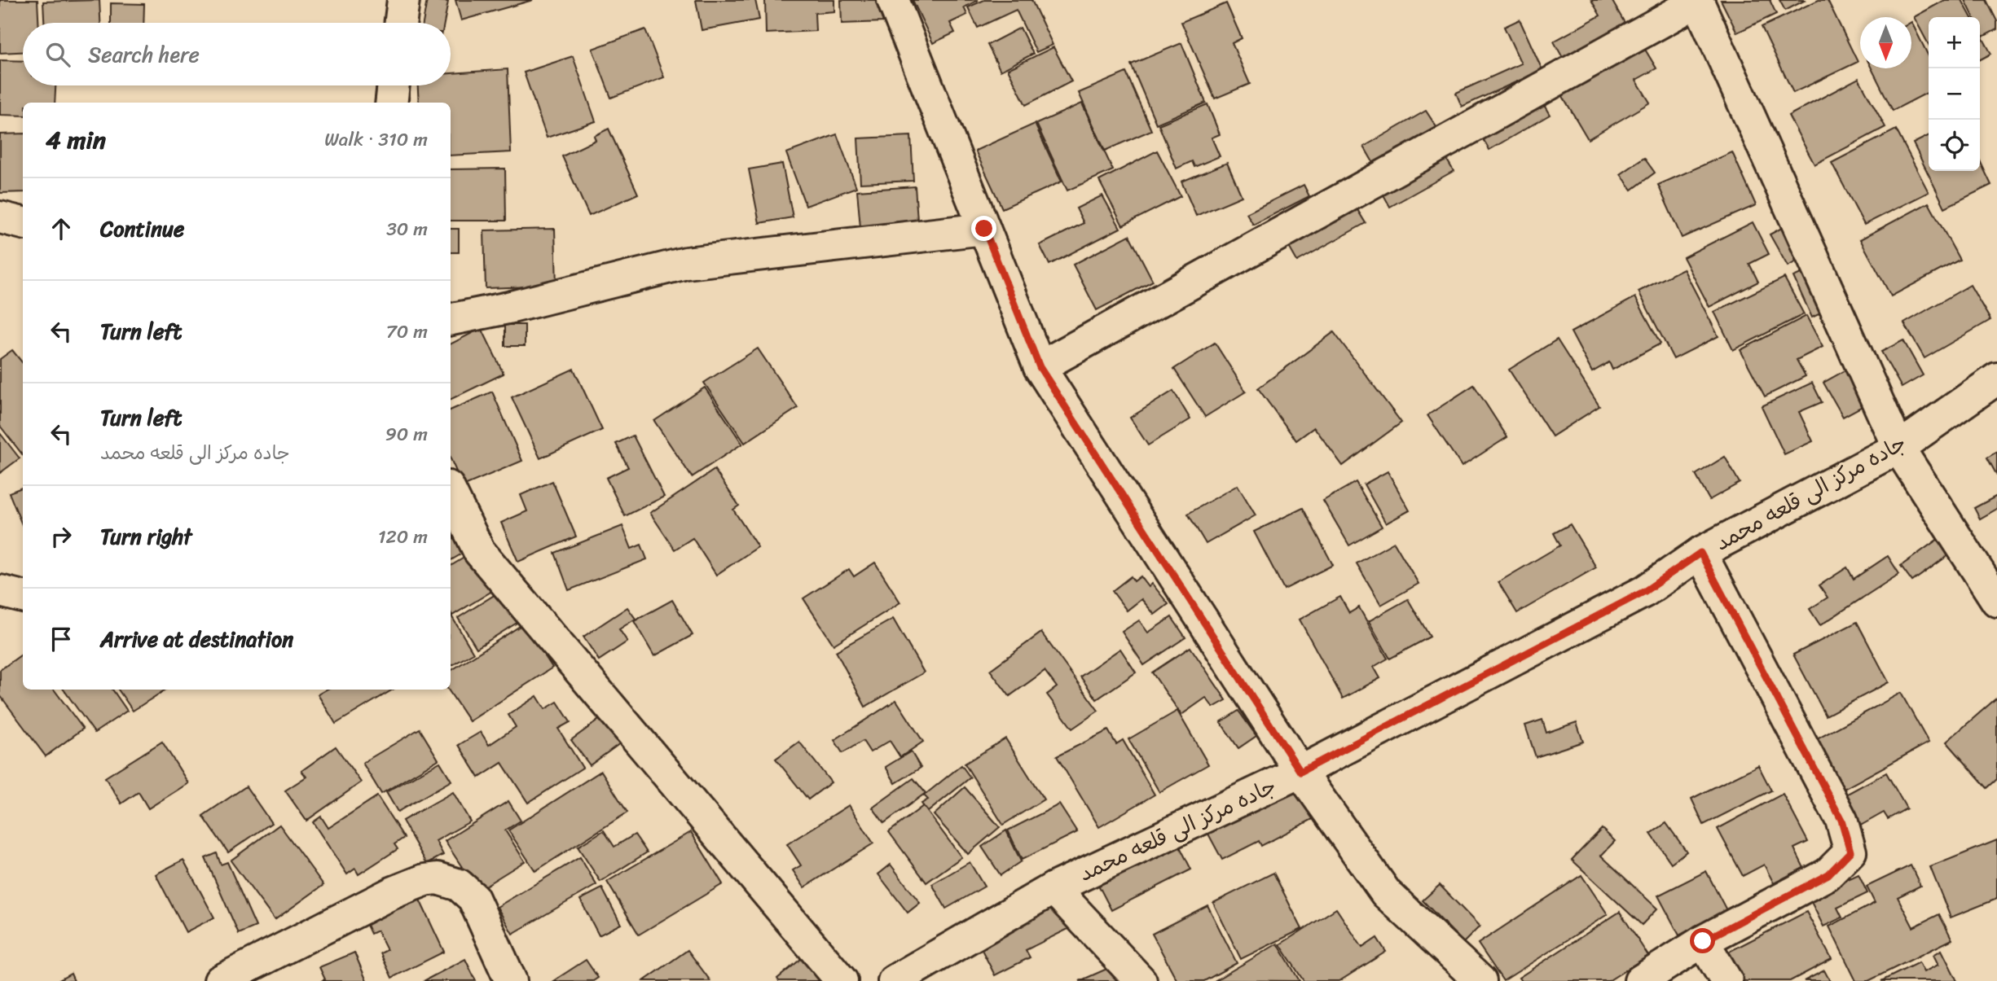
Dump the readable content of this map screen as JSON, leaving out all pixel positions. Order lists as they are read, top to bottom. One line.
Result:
{"streets":{"street":["جاده مرکز الی قلعه محمد"]},"north":"bottom","page":{"map_buttons":["+","−"],"search":"Search here","heading":["4 min","Walk · 310 m"],"list":[["Continue","30 m"],["Turn left","70 m"],["Turn left","جاده مرکز الی قلعه محمد","90 m"],["Turn right","120 m"],"Arrive at destination"]}}
